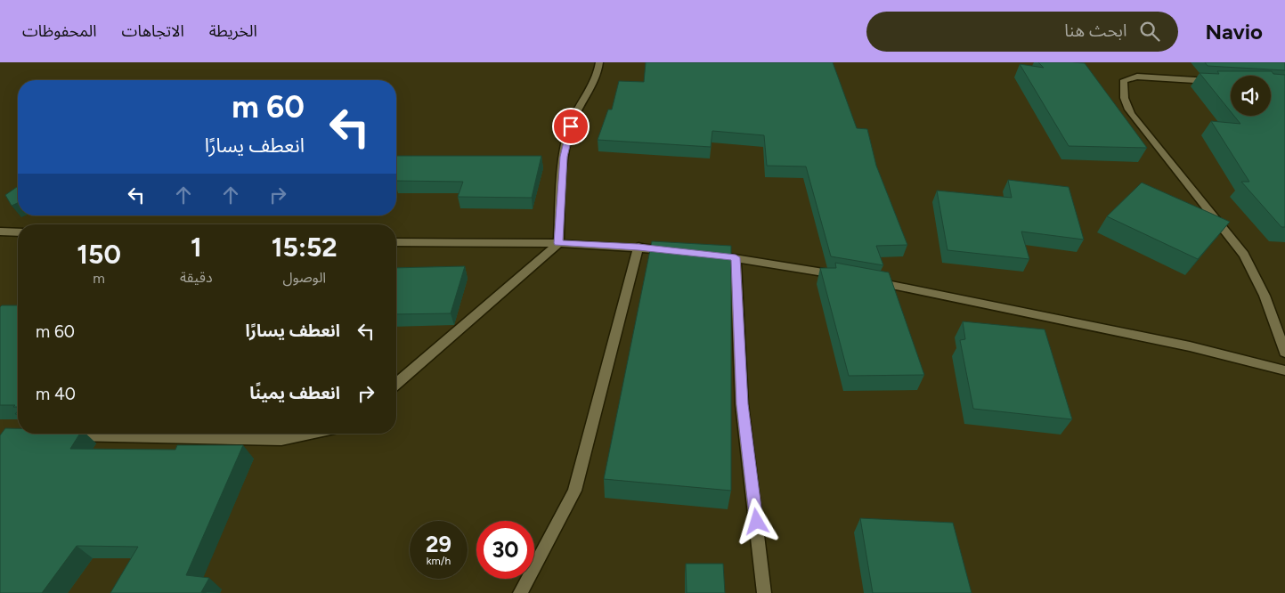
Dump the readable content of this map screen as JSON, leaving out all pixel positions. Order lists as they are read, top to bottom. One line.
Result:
{"page":{"header":"Navio","search":"ابحث هنا","nav":["الخريطة","الاتجاهات","المحفوظات"],"turn":["60 m","انعطف يسارًا"],"eta":["15:52","الوصول","1","دقيقة","150","m"],"list":[{"name":"انعطف يسارًا","value":"60 m"},{"name":"انعطف يمينًا","value":"40 m"}],"speed":"29 km/h","limit":"30"}}
